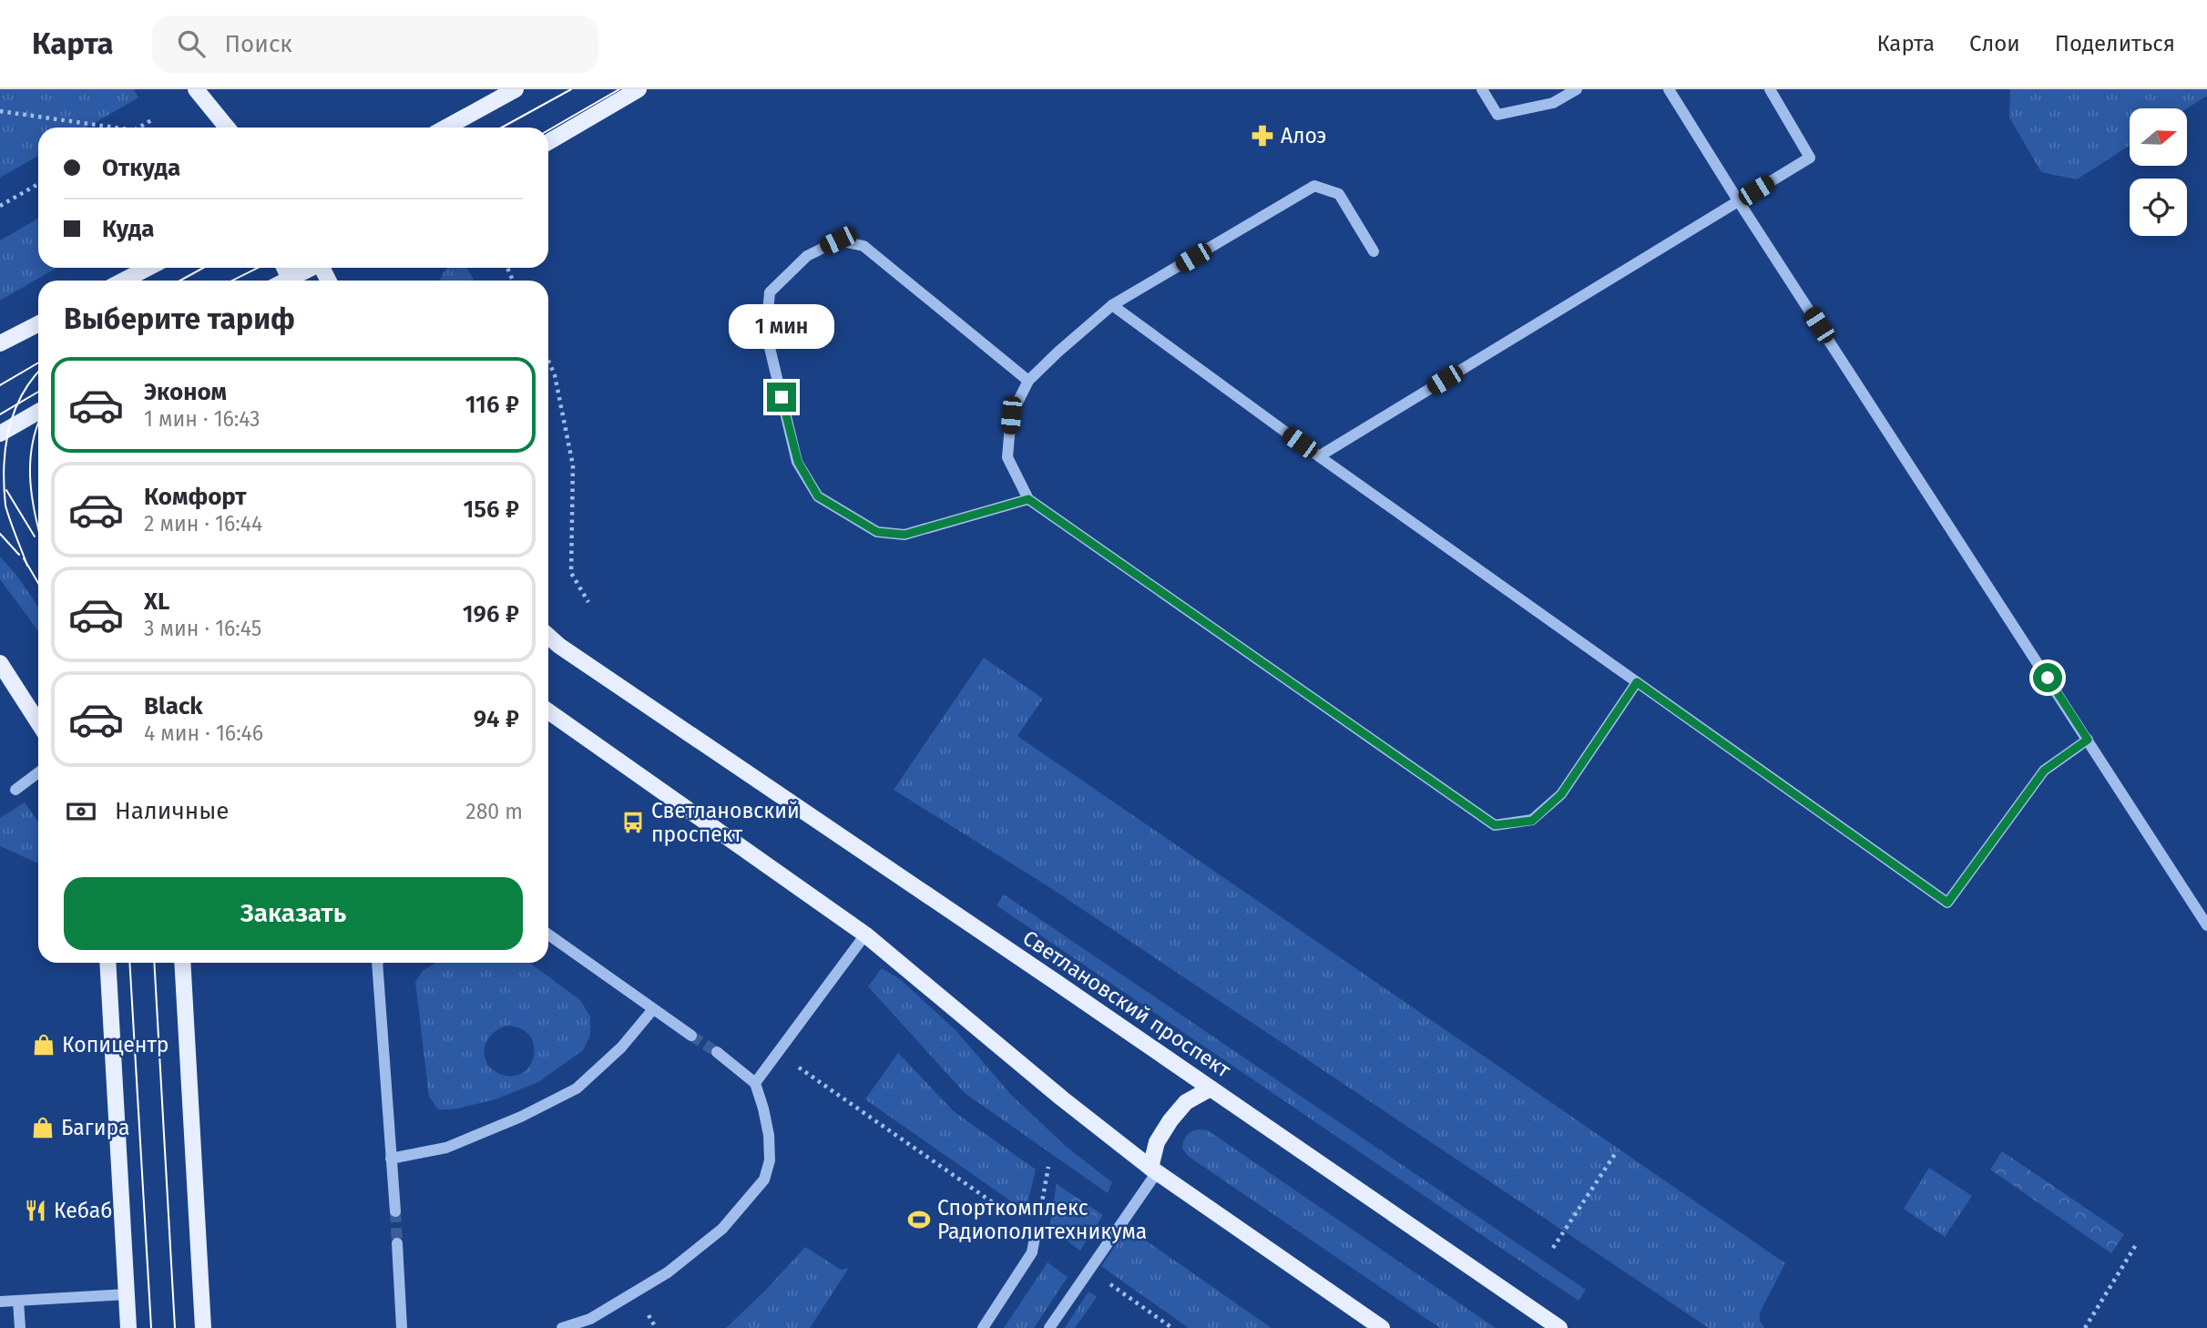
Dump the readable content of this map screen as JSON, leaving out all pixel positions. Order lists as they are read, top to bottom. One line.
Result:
{"streets":{"main road":["Светлановский проспект"]},"places":{"pharmacy":["Алоэ"],"bus stop":["Светлановский проспект"],"shop":["Копицентр","Багира"],"restaurant":["Кебаб"],"sports":["Спорткомплекс Радиополитехникума"]},"north":"right","page":{"header":"Карта","search":"Поиск","nav":["Карта","Слои","Поделиться"],"banner":["Откуда","Куда"],"heading":"Выберите тариф","bubble":"1 мин","list":[{"name":"Эконом","note":"1 мин · 16:43","value":"116 ₽"},{"name":"Комфорт","note":"2 мин · 16:44","value":"156 ₽"},{"name":"XL","note":"3 мин · 16:45","value":"196 ₽"},{"name":"Black","note":"4 мин · 16:46","value":"94 ₽"}],"pay":["Наличные","280 m"],"buttons":"Заказать"}}
